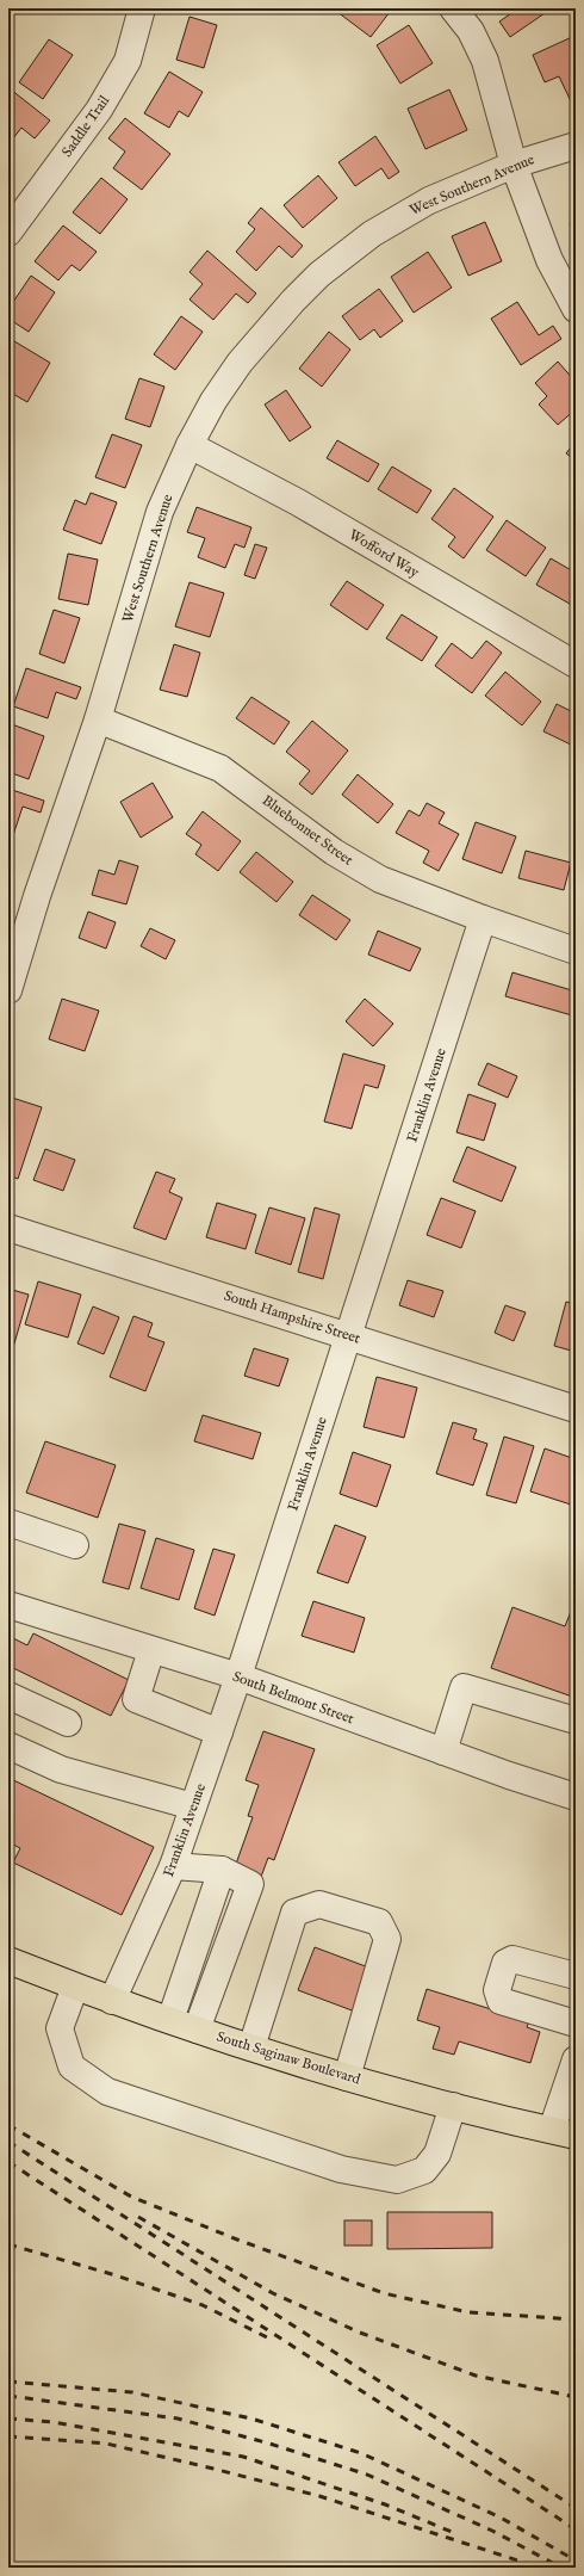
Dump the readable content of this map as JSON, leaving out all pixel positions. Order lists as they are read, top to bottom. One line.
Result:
{"streets":{"main road":["South Saginaw Boulevard"],"street":["Saddle Trail","West Southern Avenue","Wofford Way","Bluebonnet Street","Franklin Avenue","South Hampshire Street","South Belmont Street"]},"crossings":[["West Southern Avenue","Wofford Way"],["West Southern Avenue","Bluebonnet Street"],["Bluebonnet Street","Franklin Avenue"],["Franklin Avenue","South Hampshire Street"],["Franklin Avenue","South Belmont Street"],["Franklin Avenue","South Saginaw Boulevard"]]}
